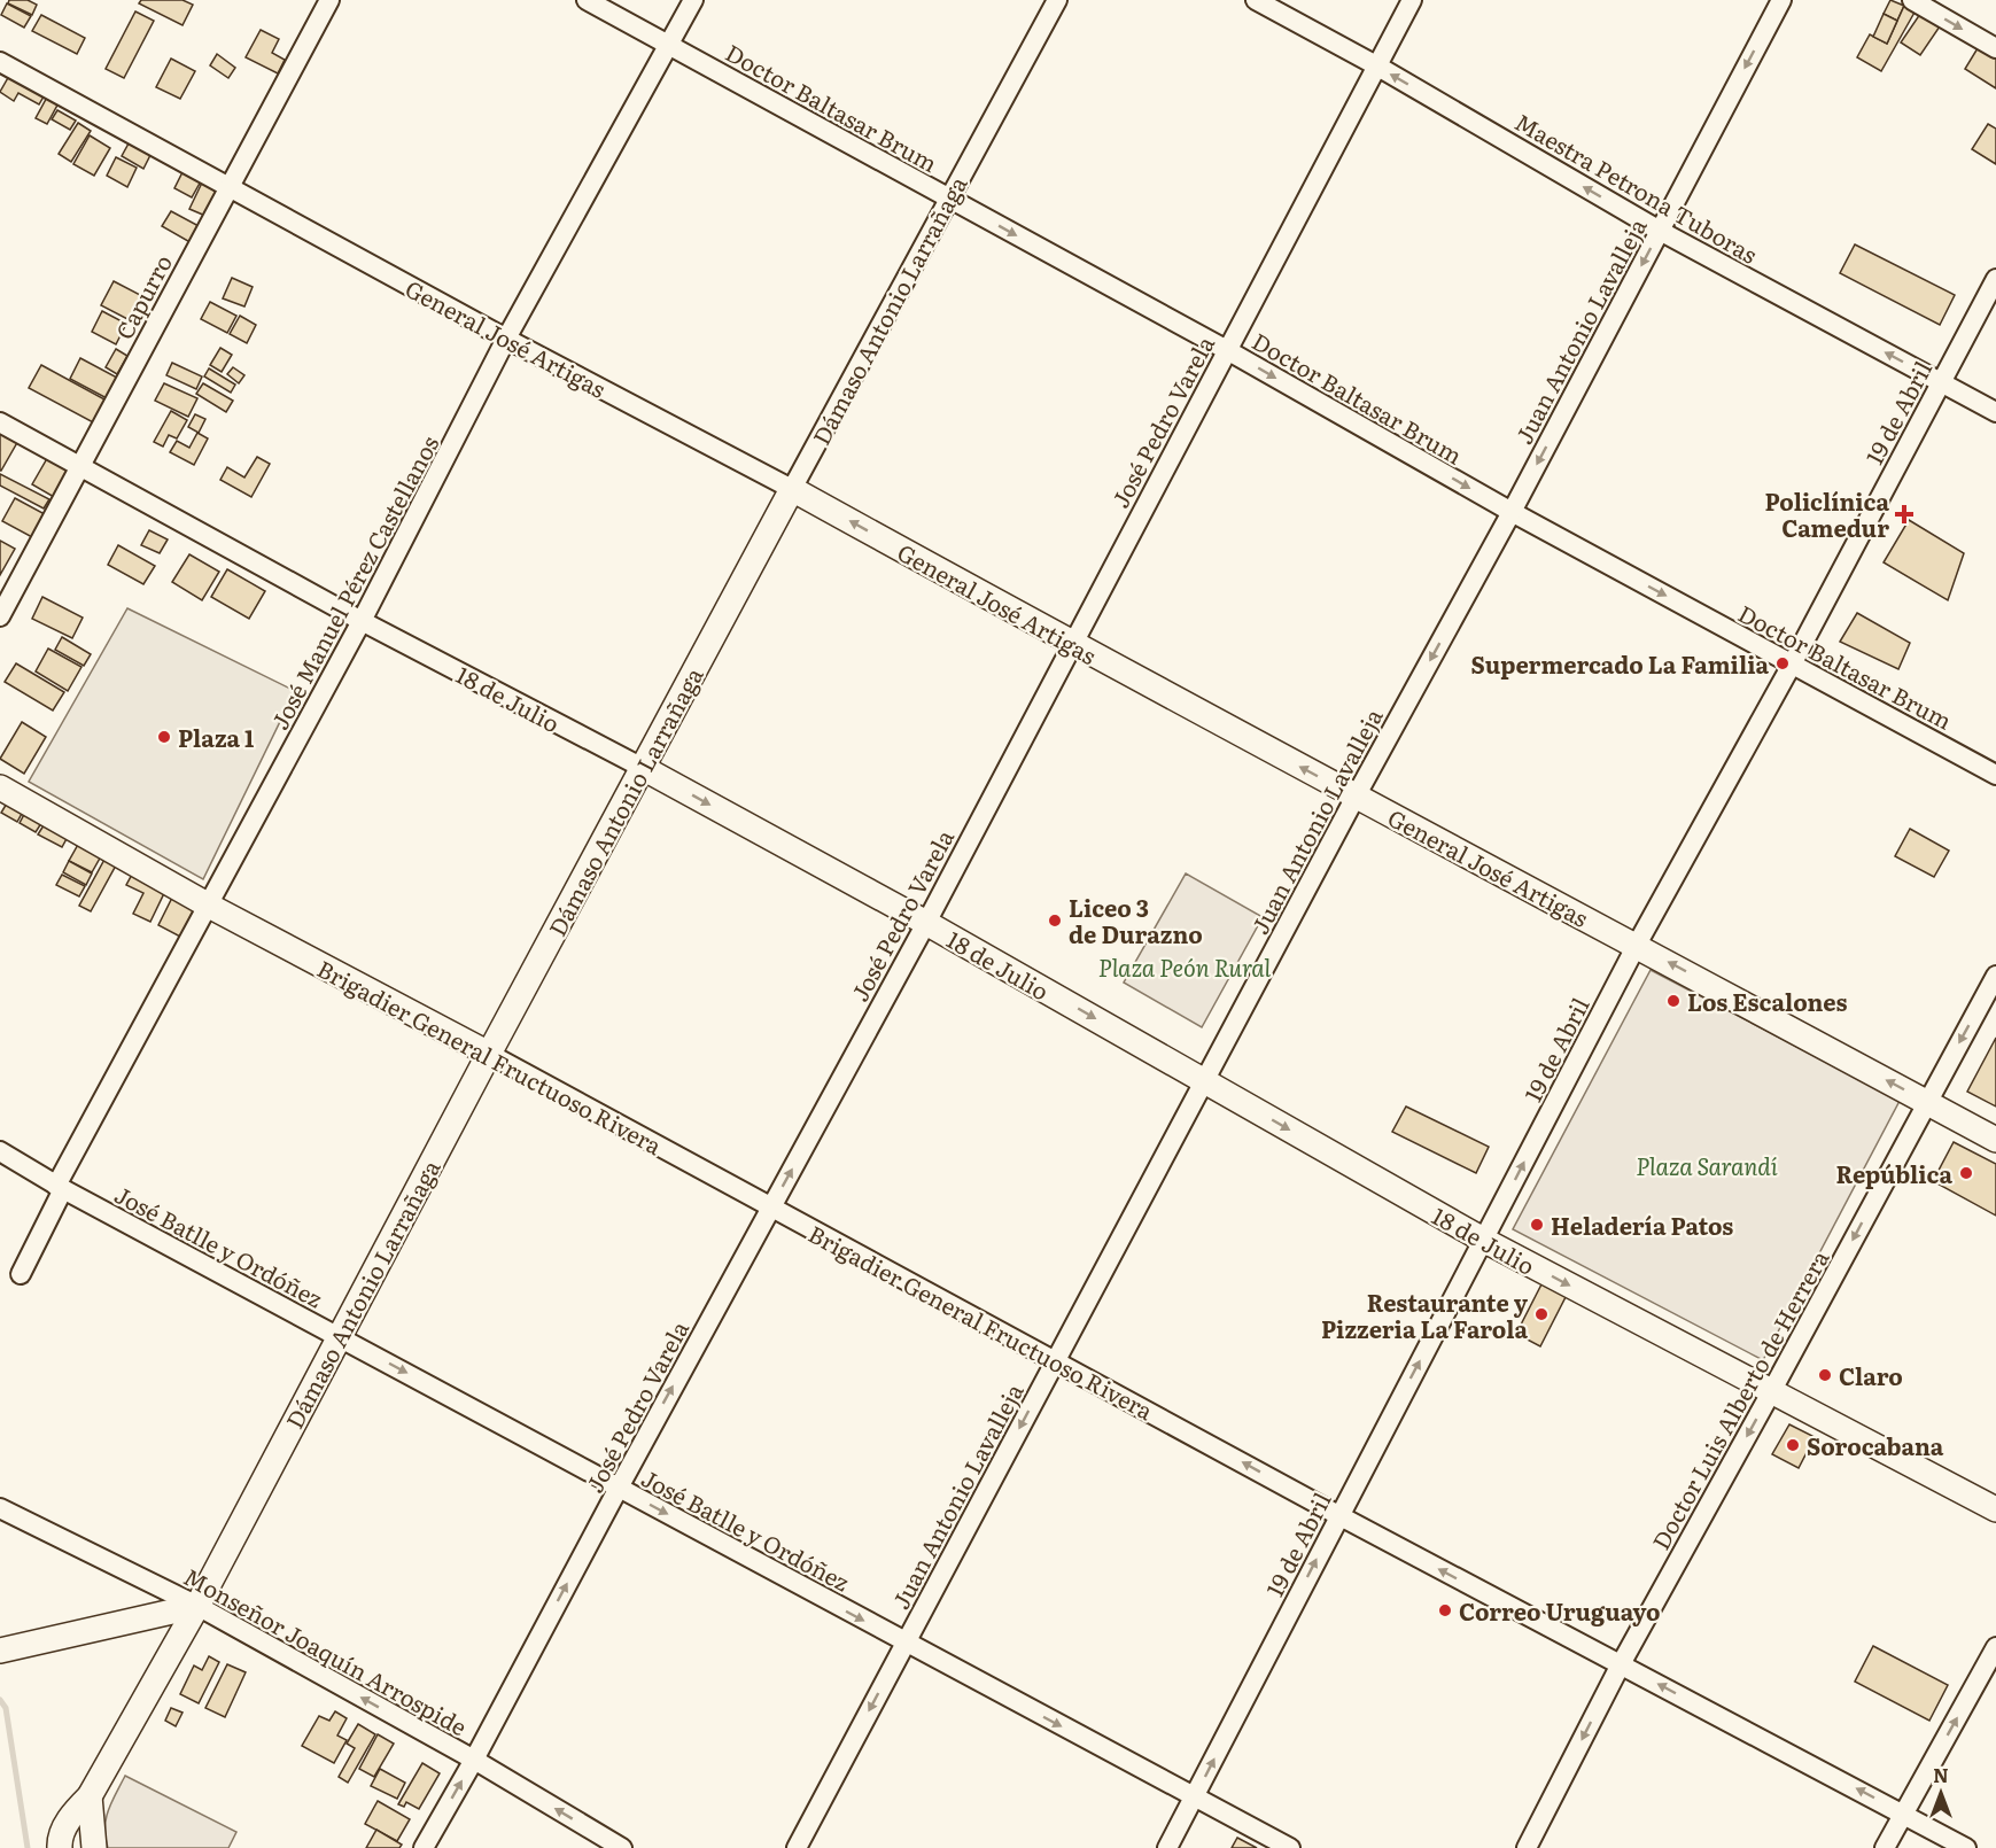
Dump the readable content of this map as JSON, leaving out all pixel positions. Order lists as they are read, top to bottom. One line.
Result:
{"streets":{"street":["Doctor Baltasar Brum","Maestra Petrona Tuboras","Capurro","Dámaso Antonio Larrañaga","Juan Antonio Lavalleja","General José Artigas","19 de Abril","José Pedro Varela","José Manuel Pérez Castellanos","18 de Julio","Brigadier General Fructuoso Rivera","José Batlle y Ordóñez","Doctor Luis Alberto de Herrera","Monseñor Joaquín Arrospide"]},"crossings":[["Doctor Baltasar Brum","Dámaso Antonio Larrañaga"],["Doctor Baltasar Brum","Juan Antonio Lavalleja"],["Doctor Baltasar Brum","19 de Abril"],["Doctor Baltasar Brum","José Pedro Varela"],["Doctor Baltasar Brum","José Manuel Pérez Castellanos"],["Maestra Petrona Tuboras","Juan Antonio Lavalleja"],["Maestra Petrona Tuboras","19 de Abril"],["Maestra Petrona Tuboras","José Pedro Varela"],["Capurro","General José Artigas"],["Capurro","18 de Julio"],["Dámaso Antonio Larrañaga","General José Artigas"],["Dámaso Antonio Larrañaga","18 de Julio"],["Dámaso Antonio Larrañaga","Brigadier General Fructuoso Rivera"],["Dámaso Antonio Larrañaga","José Batlle y Ordóñez"],["Dámaso Antonio Larrañaga","Monseñor Joaquín Arrospide"],["Juan Antonio Lavalleja","General José Artigas"],["Juan Antonio Lavalleja","18 de Julio"],["Juan Antonio Lavalleja","Brigadier General Fructuoso Rivera"],["Juan Antonio Lavalleja","José Batlle y Ordóñez"],["General José Artigas","19 de Abril"],["General José Artigas","José Pedro Varela"],["General José Artigas","José Manuel Pérez Castellanos"],["General José Artigas","Doctor Luis Alberto de Herrera"],["19 de Abril","18 de Julio"],["19 de Abril","Brigadier General Fructuoso Rivera"],["19 de Abril","José Batlle y Ordóñez"],["José Pedro Varela","18 de Julio"],["José Pedro Varela","Brigadier General Fructuoso Rivera"],["José Pedro Varela","José Batlle y Ordóñez"],["José Pedro Varela","Monseñor Joaquín Arrospide"],["José Manuel Pérez Castellanos","18 de Julio"],["José Manuel Pérez Castellanos","Brigadier General Fructuoso Rivera"],["José Manuel Pérez Castellanos","José Batlle y Ordóñez"],["18 de Julio","Doctor Luis Alberto de Herrera"],["Brigadier General Fructuoso Rivera","Doctor Luis Alberto de Herrera"]],"one_way":["Doctor Baltasar Brum","Maestra Petrona Tuboras","Juan Antonio Lavalleja","General José Artigas","19 de Abril","José Pedro Varela","18 de Julio","Brigadier General Fructuoso Rivera","José Batlle y Ordóñez","Doctor Luis Alberto de Herrera","Monseñor Joaquín Arrospide"],"parks":["Plaza Peón Rural","Plaza Sarandí"],"places":{"health":["Policlínica Camedur"],"other":["Supermercado La Familia","Plaza 1","Liceo 3 de Durazno","Los Escalones","República","Heladería Patos","Restaurante y Pizzeria La Farola","Claro","Sorocabana","Correo Uruguayo"]},"north":"top"}
